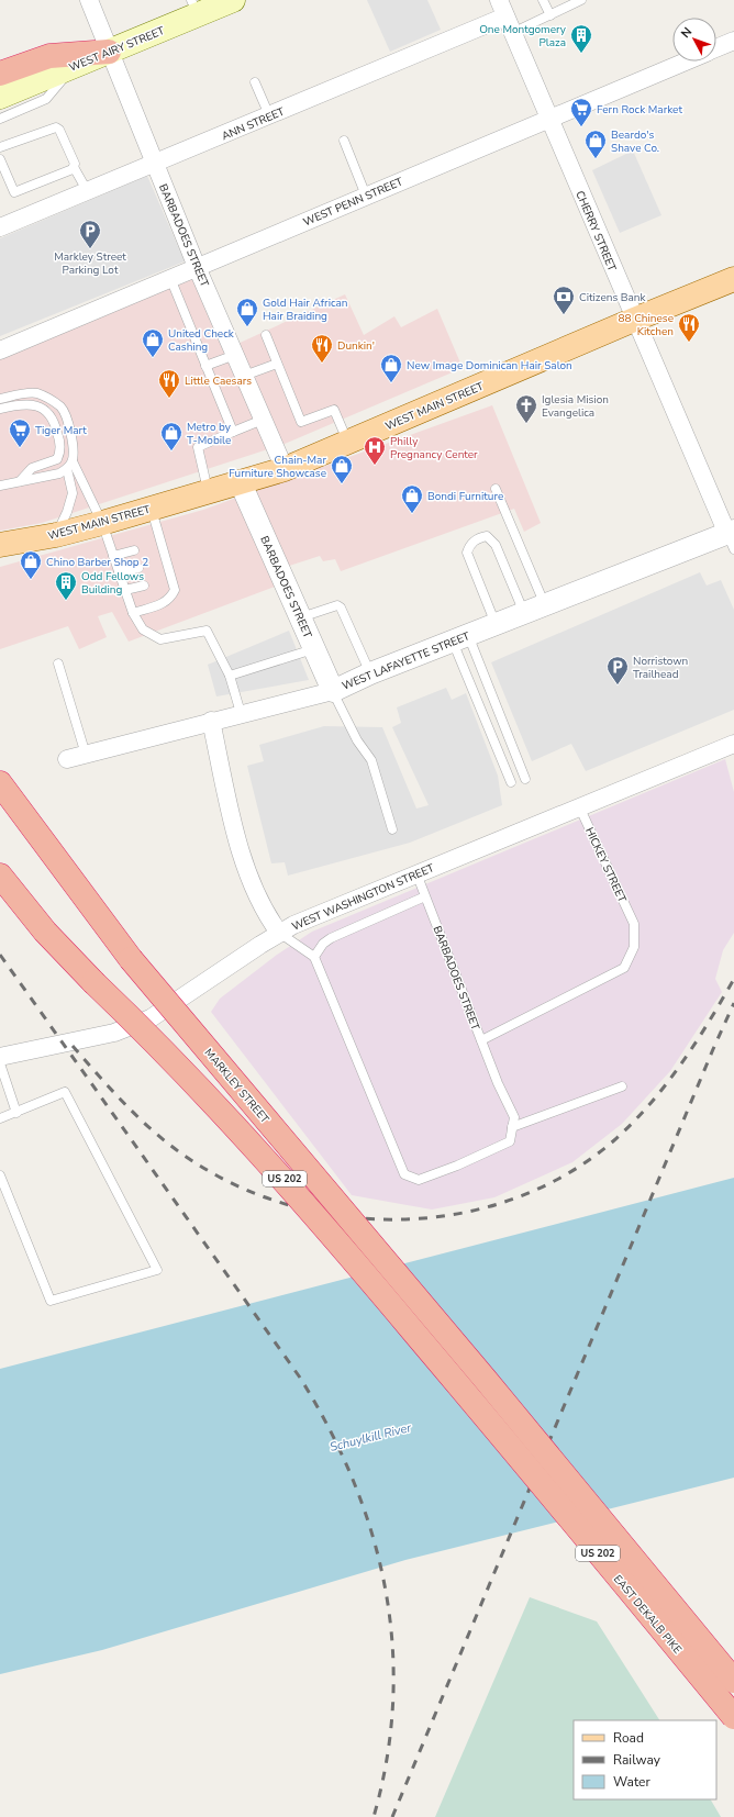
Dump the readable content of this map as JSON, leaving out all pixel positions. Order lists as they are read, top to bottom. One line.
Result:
{"streets":{"highway":["MARKLEY STREET","US 202","EAST DEKALB PIKE"],"main road":["WEST AIRY STREET","WEST MAIN STREET"],"street":["ANN STREET","WEST PENN STREET","CHERRY STREET","BARBADOES STREET","WEST LAFAYETTE STREET","WEST WASHINGTON STREET"],"lane":["HICKEY STREET"]},"crossings":[["WEST AIRY STREET","BARBADOES STREET"],["ANN STREET","CHERRY STREET"],["ANN STREET","BARBADOES STREET"],["WEST PENN STREET","CHERRY STREET"],["WEST PENN STREET","BARBADOES STREET"],["CHERRY STREET","WEST MAIN STREET"],["CHERRY STREET","WEST LAFAYETTE STREET"],["BARBADOES STREET","WEST MAIN STREET"],["BARBADOES STREET","WEST LAFAYETTE STREET"],["BARBADOES STREET","HICKEY STREET"],["BARBADOES STREET","WEST WASHINGTON STREET"],["HICKEY STREET","WEST WASHINGTON STREET"],["MARKLEY STREET","EAST DEKALB PIKE"]],"water":["Schuylkill River"],"places":{"building":["One Montgomery Plaza","Odd Fellows Building"],"supermarket":["Fern Rock Market","Tiger Mart"],"shop":["Beardo's Shave Co.","Gold Hair African Hair Braiding","United Check Cashing","New Image Dominican Hair Salon","Metro by T-Mobile","Chain-Mar Furniture Showcase","Bondi Furniture","Chino Barber Shop 2"],"parking":["Markley Street Parking Lot","Norristown Trailhead"],"bank":["Citizens Bank"],"restaurant":["88 Chinese Kitchen","Dunkin'","Little Caesars"],"church":["Iglesia Mision Evangelica"],"hospital":["Philly Pregnancy Center"]},"legend":["Road","Railway","Water"],"north":"top left"}
